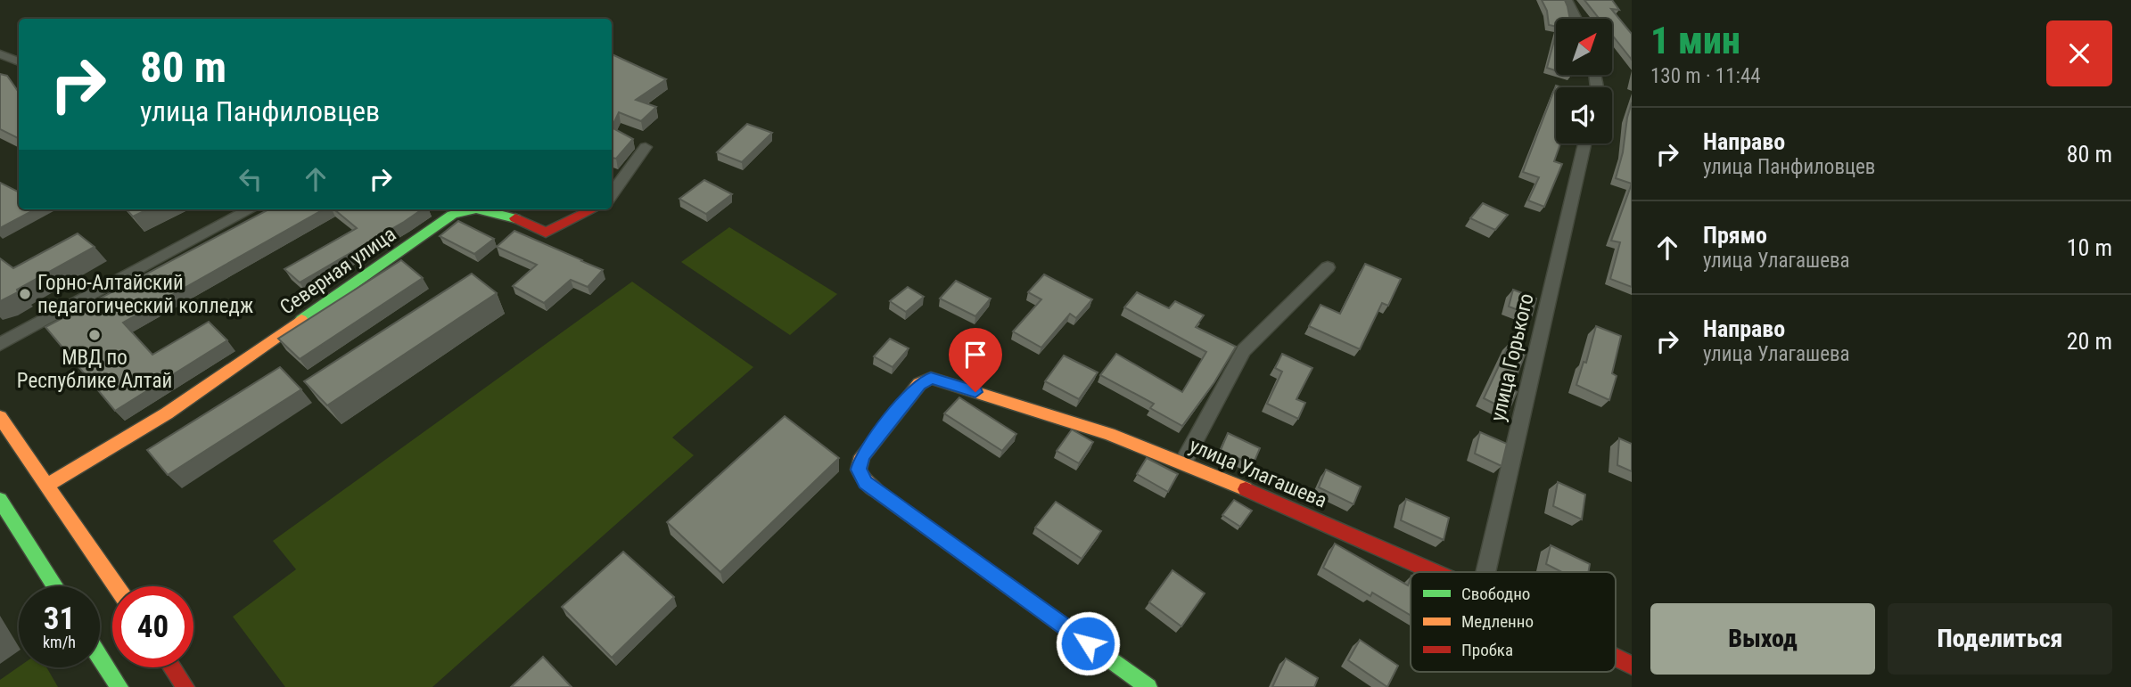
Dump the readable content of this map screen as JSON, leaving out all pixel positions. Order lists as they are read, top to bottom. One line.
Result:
{"streets":{"street":["Северная улица","улица Горького","улица Улагашева"]},"places":["Горно-Алтайский педагогический колледж","МВД по Республике Алтай"],"legend":["Свободно","Медленно","Пробка"],"north":"top right","page":{"heading":["1 мин","130 m · 11:44"],"turn":["80 m","улица Панфиловцев"],"list":[{"name":"Направо","note":"улица Панфиловцев","value":"80 m"},{"name":"Прямо","note":"улица Улагашева","value":"10 m"},{"name":"Направо","note":"улица Улагашева","value":"20 m"}],"speed":"31 km/h","limit":"40","buttons":["Выход","Поделиться"]}}
